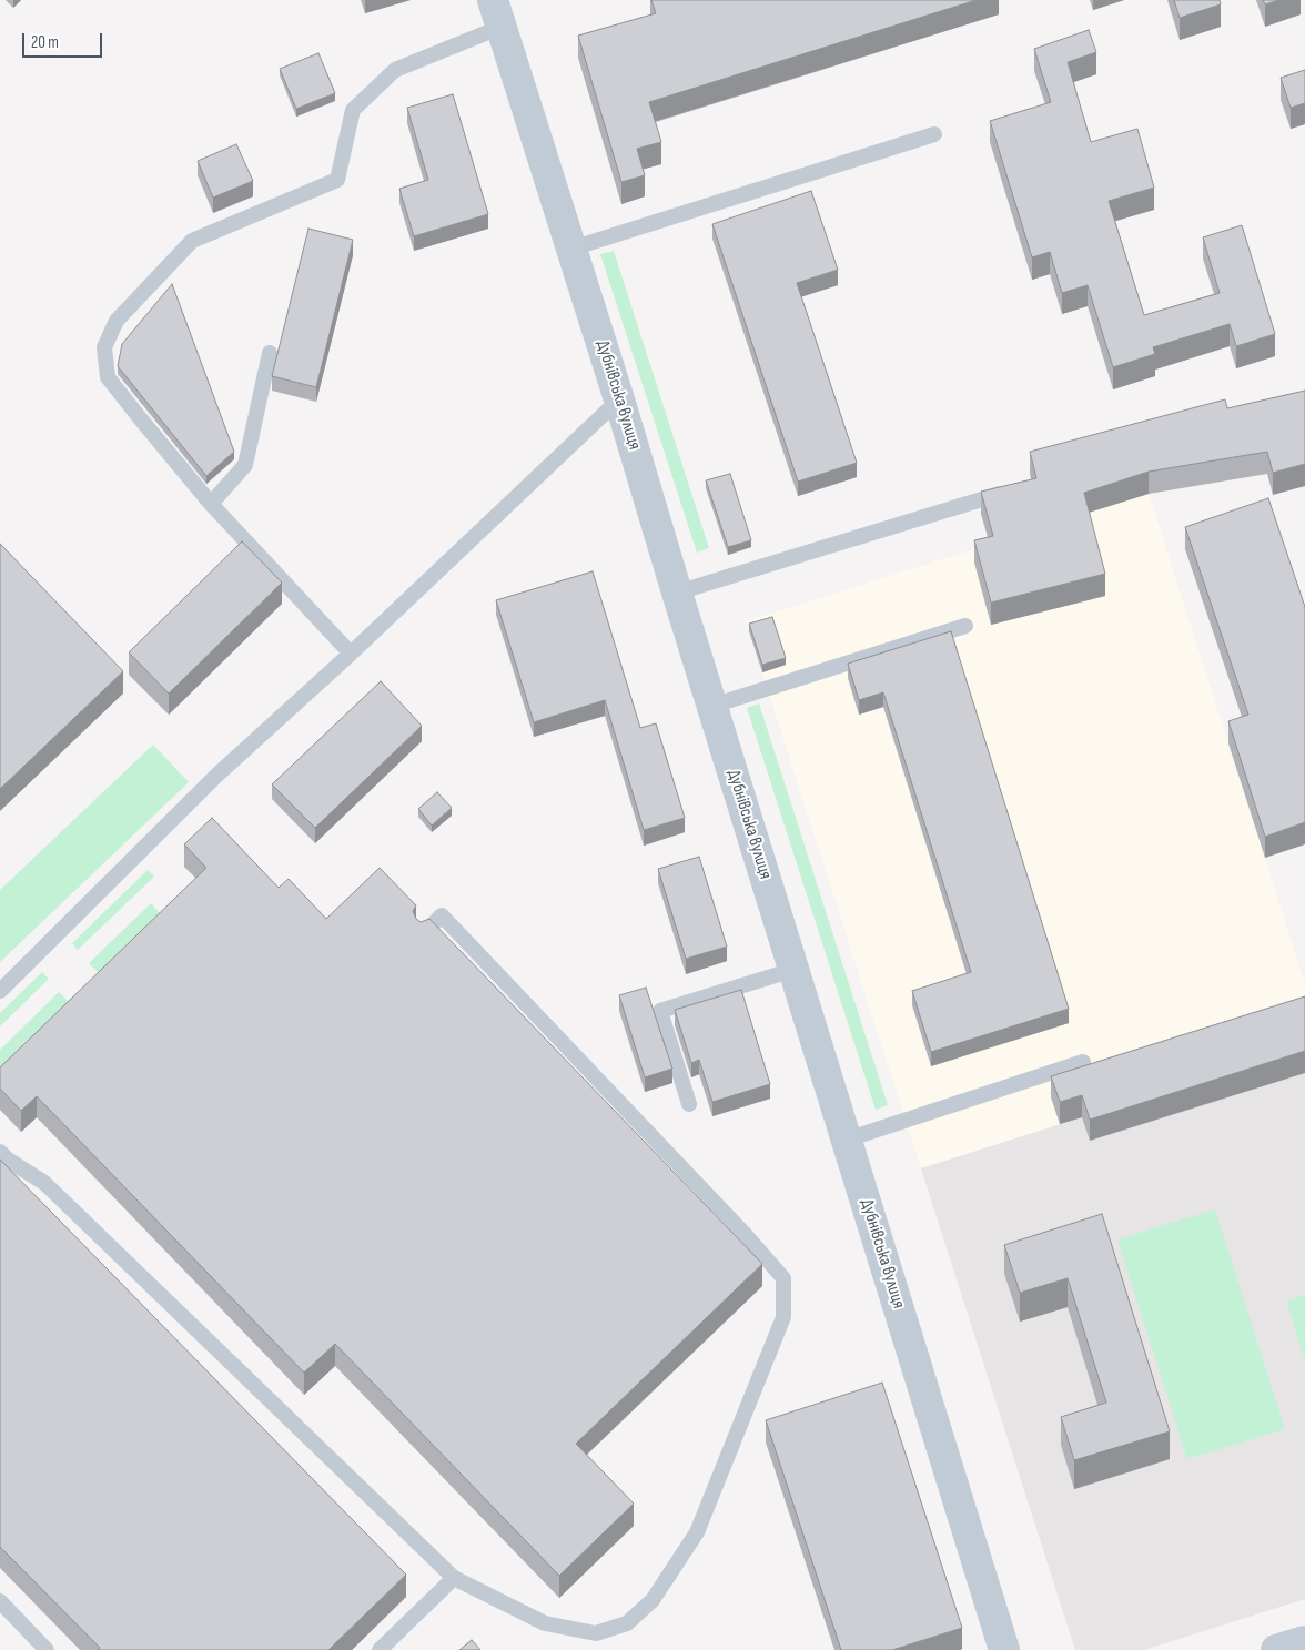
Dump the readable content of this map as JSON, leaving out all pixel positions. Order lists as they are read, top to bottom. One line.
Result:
{"streets":{"main road":["Дубнівська вулиця"]},"scale_bar":"20 m"}
